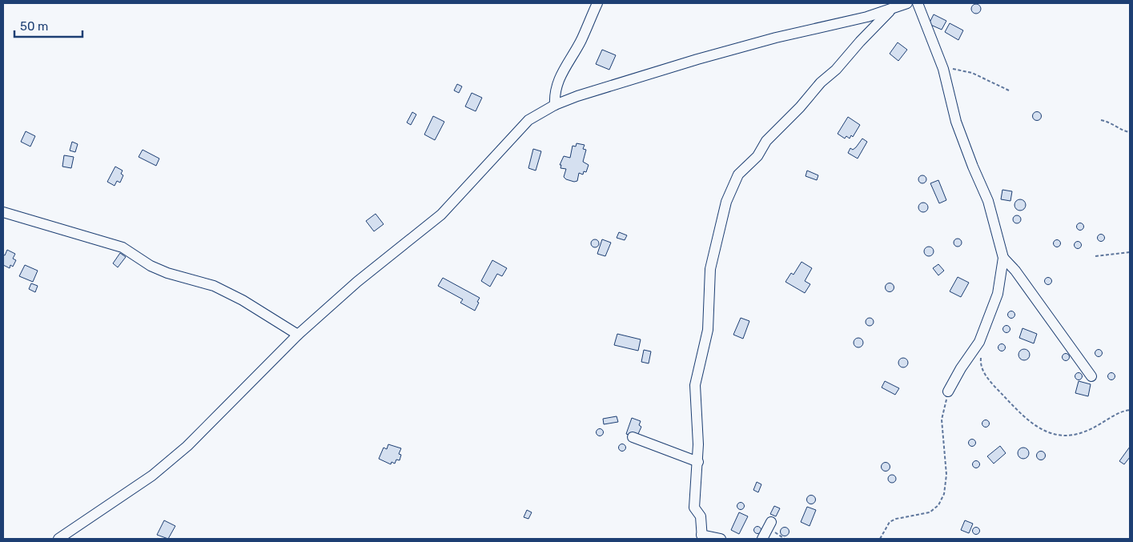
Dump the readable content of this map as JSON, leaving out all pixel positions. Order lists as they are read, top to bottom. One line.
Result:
{"scale_bar":"50 m"}
